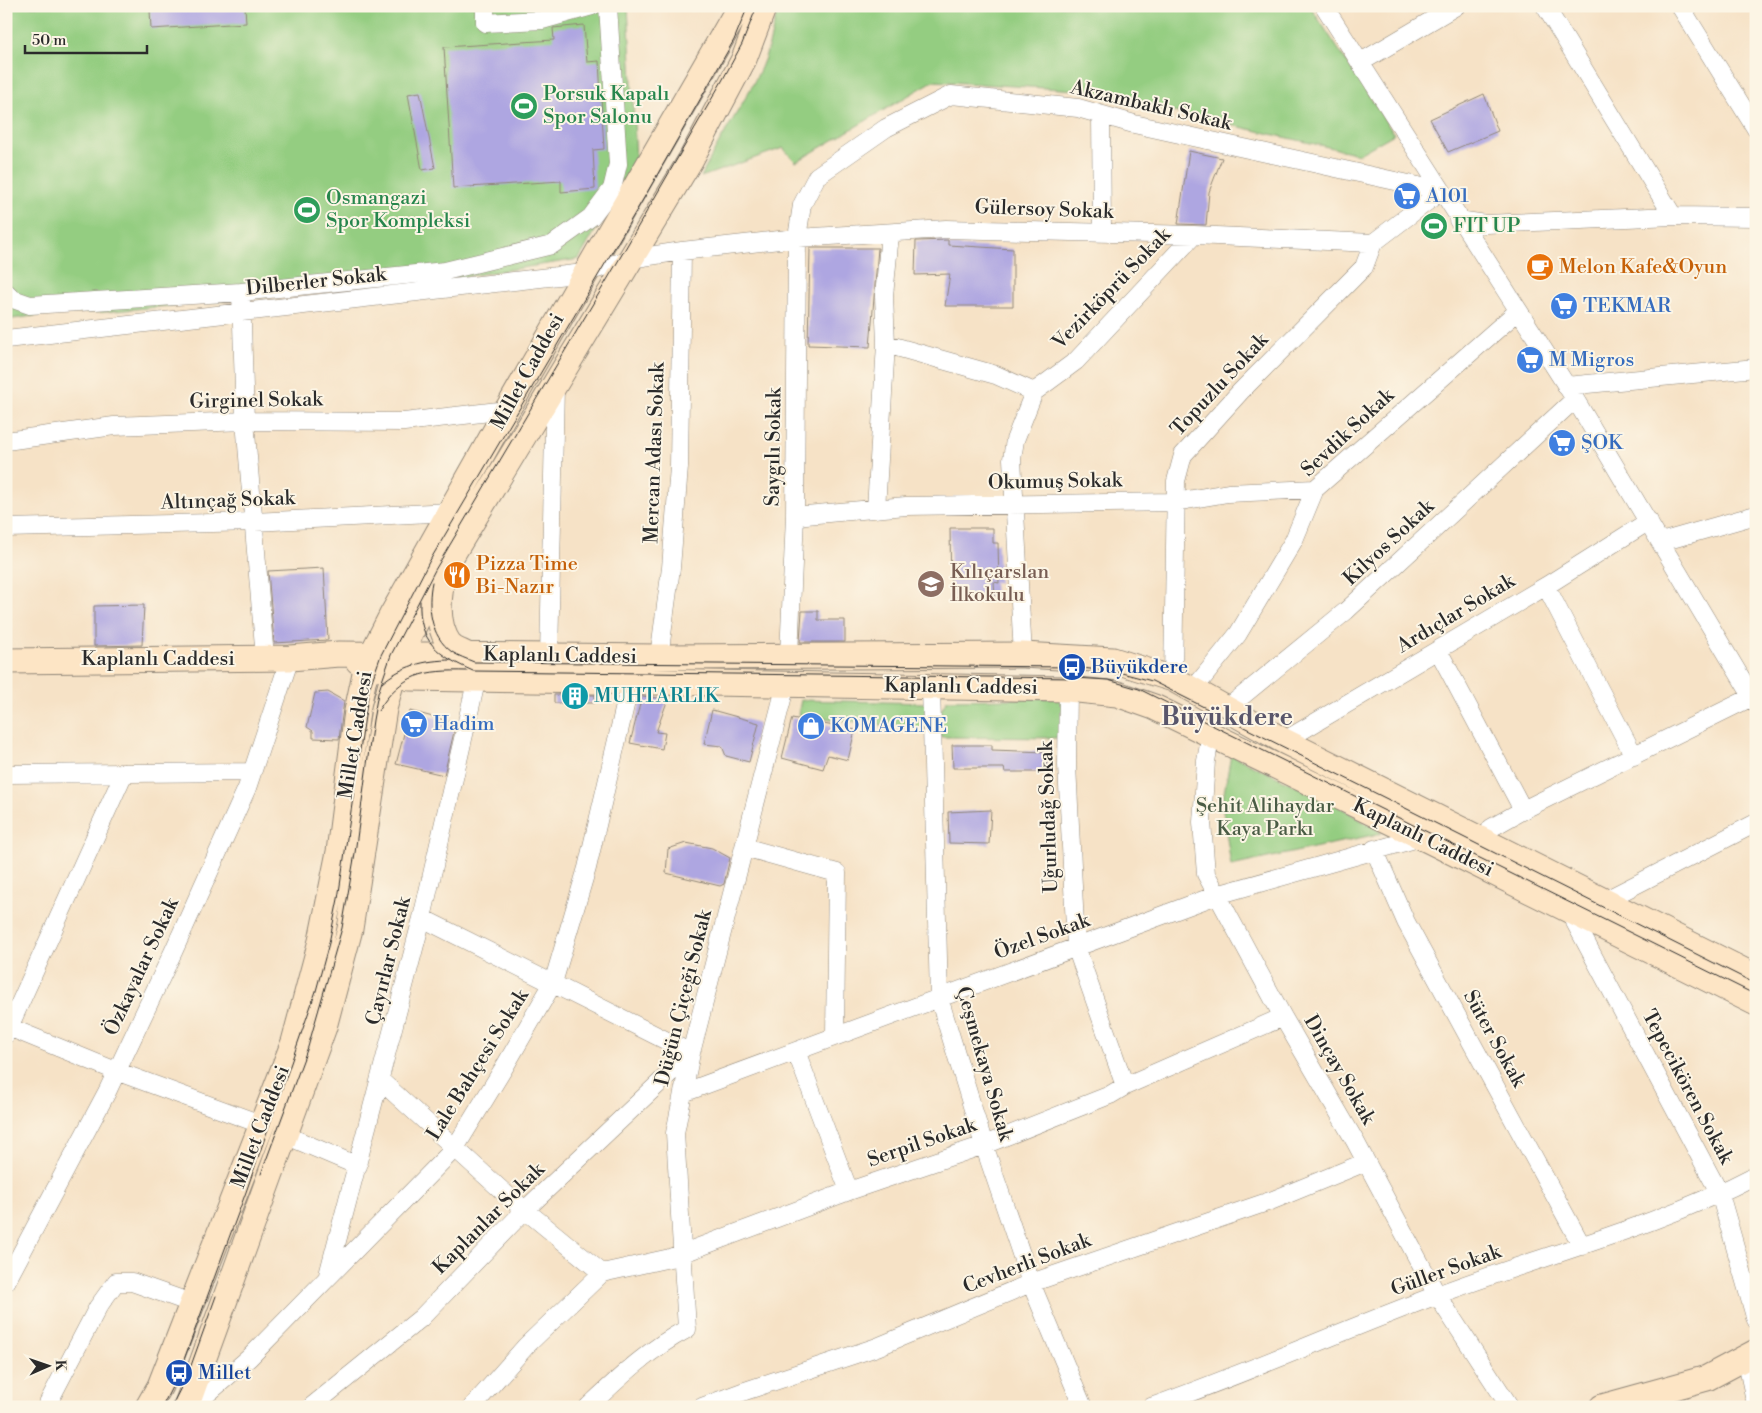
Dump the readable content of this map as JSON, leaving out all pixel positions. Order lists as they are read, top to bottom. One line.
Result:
{"streets":{"main road":["Millet Caddesi","Kaplanlı Caddesi"],"street":["Akzambaklı Sokak","Gülersoy Sokak","Dilberler Sokak","Vezirköprü Sokak","Topuzlu Sokak","Girginel Sokak","Sevdik Sokak","Saygılı Sokak","Mercan Adası Sokak","Okumuş Sokak","Altınçağ Sokak","Kilyos Sokak","Ardıçlar Sokak","Uğurludağ Sokak","Özel Sokak","Çayırlar Sokak","Özkayalar Sokak","Düğün Çiçeği Sokak","Süter Sokak","Çeşmekaya Sokak","Lale Bahçesi Sokak","Dinçay Sokak","Tepecikören Sokak","Serpil Sokak","Kaplanlar Sokak","Cevherli Sokak","Güller Sokak"]},"crossings":[["Akzambaklı Sokak","Gülersoy Sokak"],["Akzambaklı Sokak","Saygılı Sokak"],["Gülersoy Sokak","Dilberler Sokak"],["Gülersoy Sokak","Vezirköprü Sokak"],["Gülersoy Sokak","Millet Caddesi"],["Gülersoy Sokak","Topuzlu Sokak"],["Gülersoy Sokak","Saygılı Sokak"],["Gülersoy Sokak","Mercan Adası Sokak"],["Dilberler Sokak","Millet Caddesi"],["Millet Caddesi","Girginel Sokak"],["Millet Caddesi","Altınçağ Sokak"],["Millet Caddesi","Kaplanlı Caddesi"],["Millet Caddesi","Çayırlar Sokak"],["Topuzlu Sokak","Sevdik Sokak"],["Topuzlu Sokak","Okumuş Sokak"],["Topuzlu Sokak","Kaplanlı Caddesi"],["Sevdik Sokak","Okumuş Sokak"],["Sevdik Sokak","Kaplanlı Caddesi"],["Saygılı Sokak","Okumuş Sokak"],["Saygılı Sokak","Kaplanlı Caddesi"],["Mercan Adası Sokak","Kaplanlı Caddesi"],["Kilyos Sokak","Kaplanlı Caddesi"],["Ardıçlar Sokak","Kaplanlı Caddesi"],["Kaplanlı Caddesi","Uğurludağ Sokak"],["Kaplanlı Caddesi","Özel Sokak"],["Kaplanlı Caddesi","Çayırlar Sokak"],["Kaplanlı Caddesi","Özkayalar Sokak"],["Kaplanlı Caddesi","Düğün Çiçeği Sokak"],["Kaplanlı Caddesi","Çeşmekaya Sokak"],["Kaplanlı Caddesi","Lale Bahçesi Sokak"],["Kaplanlı Caddesi","Dinçay Sokak"],["Kaplanlı Caddesi","Tepecikören Sokak"],["Uğurludağ Sokak","Özel Sokak"],["Uğurludağ Sokak","Serpil Sokak"],["Özel Sokak","Düğün Çiçeği Sokak"],["Özel Sokak","Süter Sokak"],["Özel Sokak","Çeşmekaya Sokak"],["Özel Sokak","Dinçay Sokak"],["Çayırlar Sokak","Lale Bahçesi Sokak"],["Düğün Çiçeği Sokak","Serpil Sokak"],["Düğün Çiçeği Sokak","Kaplanlar Sokak"],["Süter Sokak","Güller Sokak"],["Çeşmekaya Sokak","Serpil Sokak"],["Çeşmekaya Sokak","Cevherli Sokak"],["Dinçay Sokak","Serpil Sokak"],["Dinçay Sokak","Cevherli Sokak"],["Dinçay Sokak","Güller Sokak"],["Tepecikören Sokak","Güller Sokak"]],"districts":["Büyükdere"],"parks":["Şehit Alihaydar Kaya Parkı"],"places":{"sports":["Porsuk Kapalı Spor Salonu","Osmangazi Spor Kompleksi","FIT UP"],"supermarket":["A101","TEKMAR","M Migros","ŞOK","Hadim"],"cafe":["Melon Kafe&Oyun"],"restaurant":["Pizza Time Bi-Nazır"],"school or university":["Kılıçarslan İlkokulu"],"bus stop":["Büyükdere","Millet"],"building":["MUHTARLIK"],"shop":["KOMAGENE"]},"scale_bar":"50 m","north":"right"}
